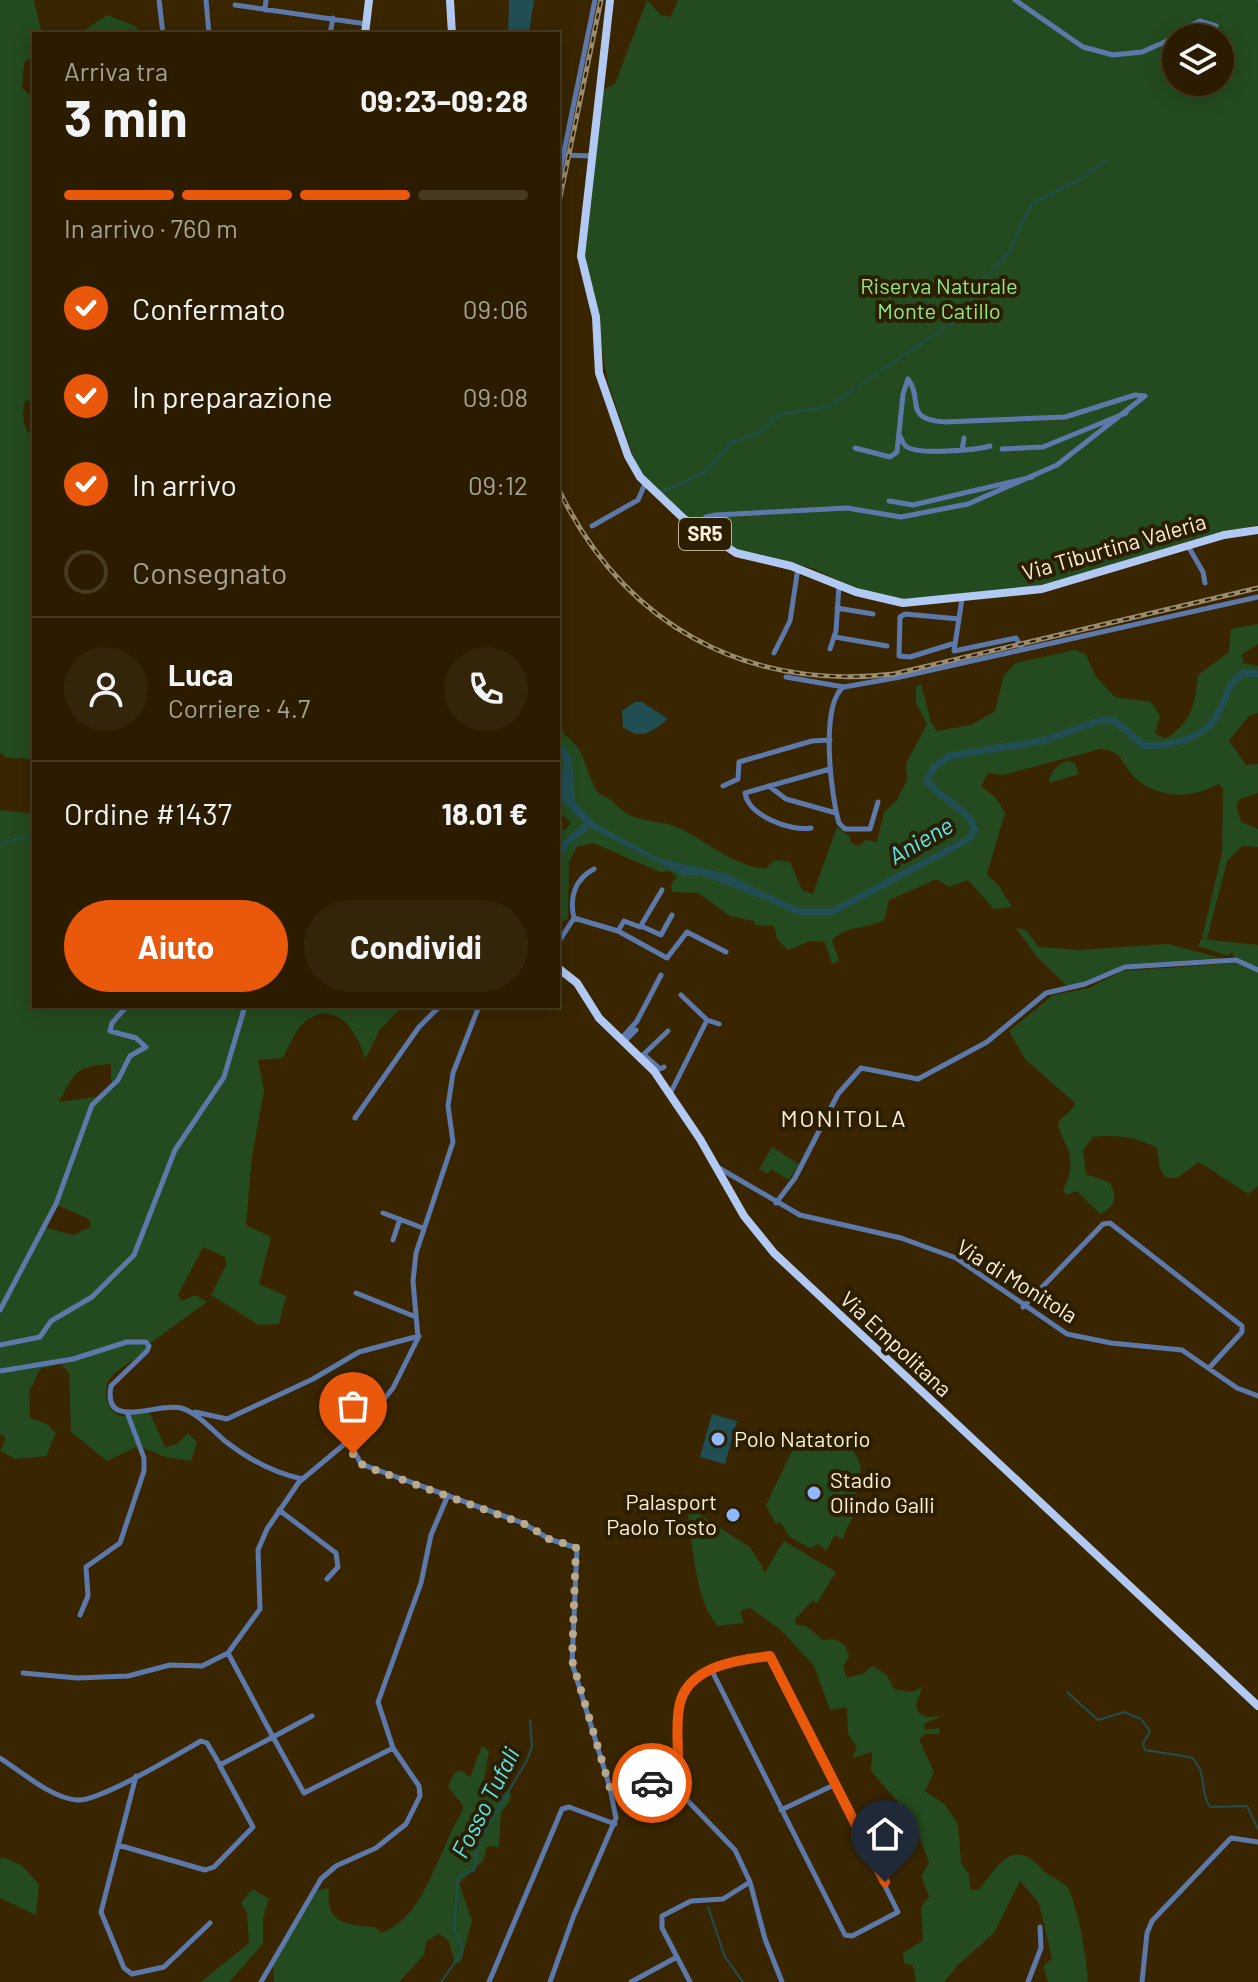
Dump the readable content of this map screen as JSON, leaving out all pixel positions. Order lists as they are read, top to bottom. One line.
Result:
{"streets":{"main road":["SR5","Via Tiburtina Valeria","Via Empolitana"],"street":["Via di Monitola"]},"crossings":[["Via di Monitola","Via Empolitana"]],"districts":["MONITOLA"],"water":["Aniene","Fosso Tufali"],"parks":["Riserva Naturale Monte Catillo"],"places":["Polo Natatorio","Stadio Olindo Galli","Palasport Paolo Tosto"],"page":{"heading":["3 min","Arriva tra","09:23–09:28"],"panel":["Luca","Corriere · 4.7","Ordine #1437","18.01 €"],"bar":"In arrivo · 760 m","list":[["Confermato","09:06"],["In preparazione","09:08"],["In arrivo","09:12"],"Consegnato"],"buttons":["Aiuto","Condividi"]}}
